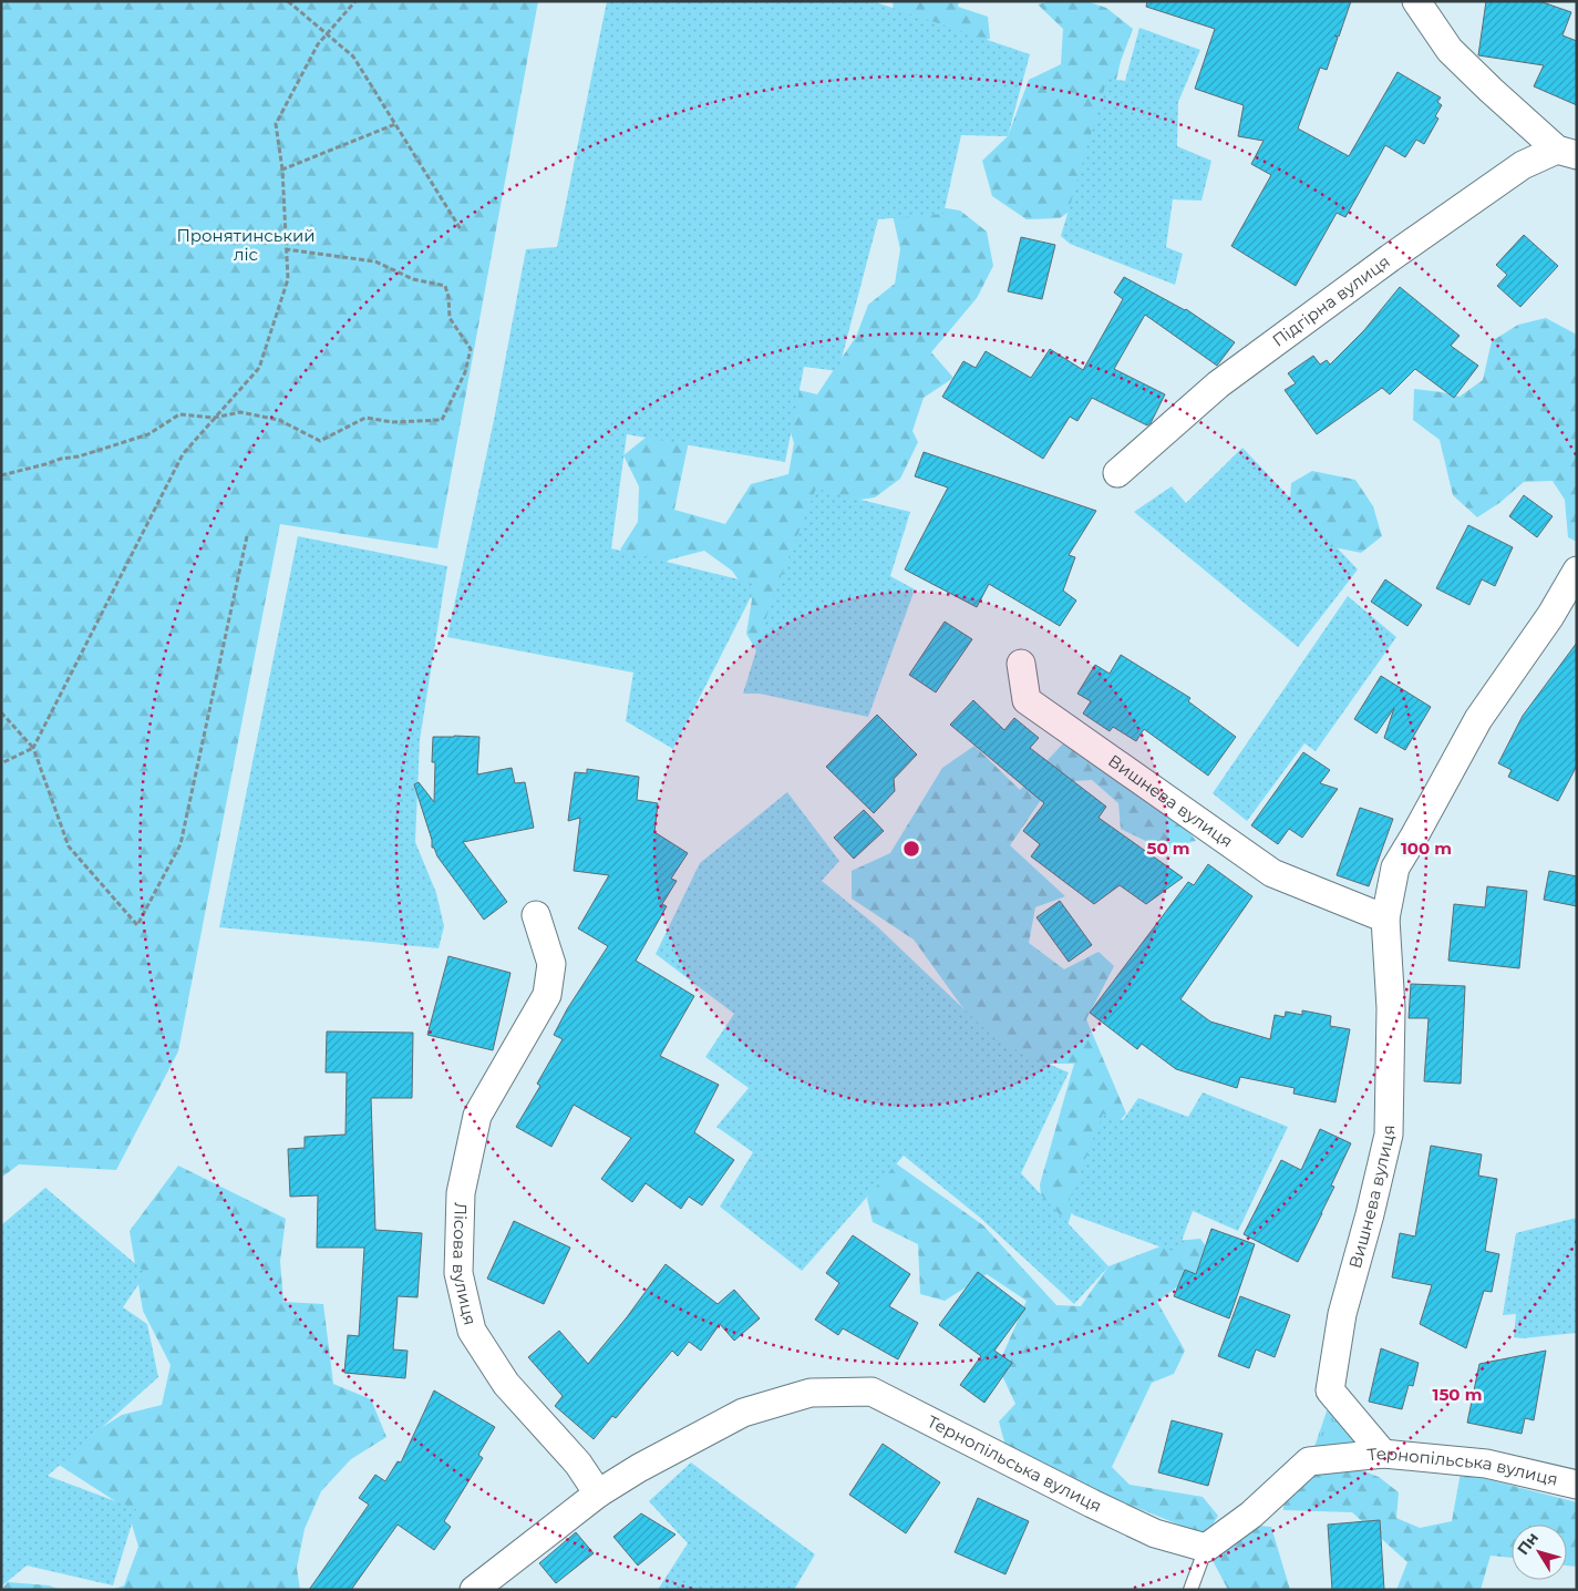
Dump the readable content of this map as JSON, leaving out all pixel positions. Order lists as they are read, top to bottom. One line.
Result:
{"streets":{"street":["Підгірна вулиця","Вишнева вулиця","Лісова вулиця","Тернопільська вулиця"]},"crossings":[["Вишнева вулиця","Тернопільська вулиця"],["Лісова вулиця","Тернопільська вулиця"]],"parks":["Пронятинський ліс"],"north":"top left","rings":["50 m","100 m","150 m"]}
